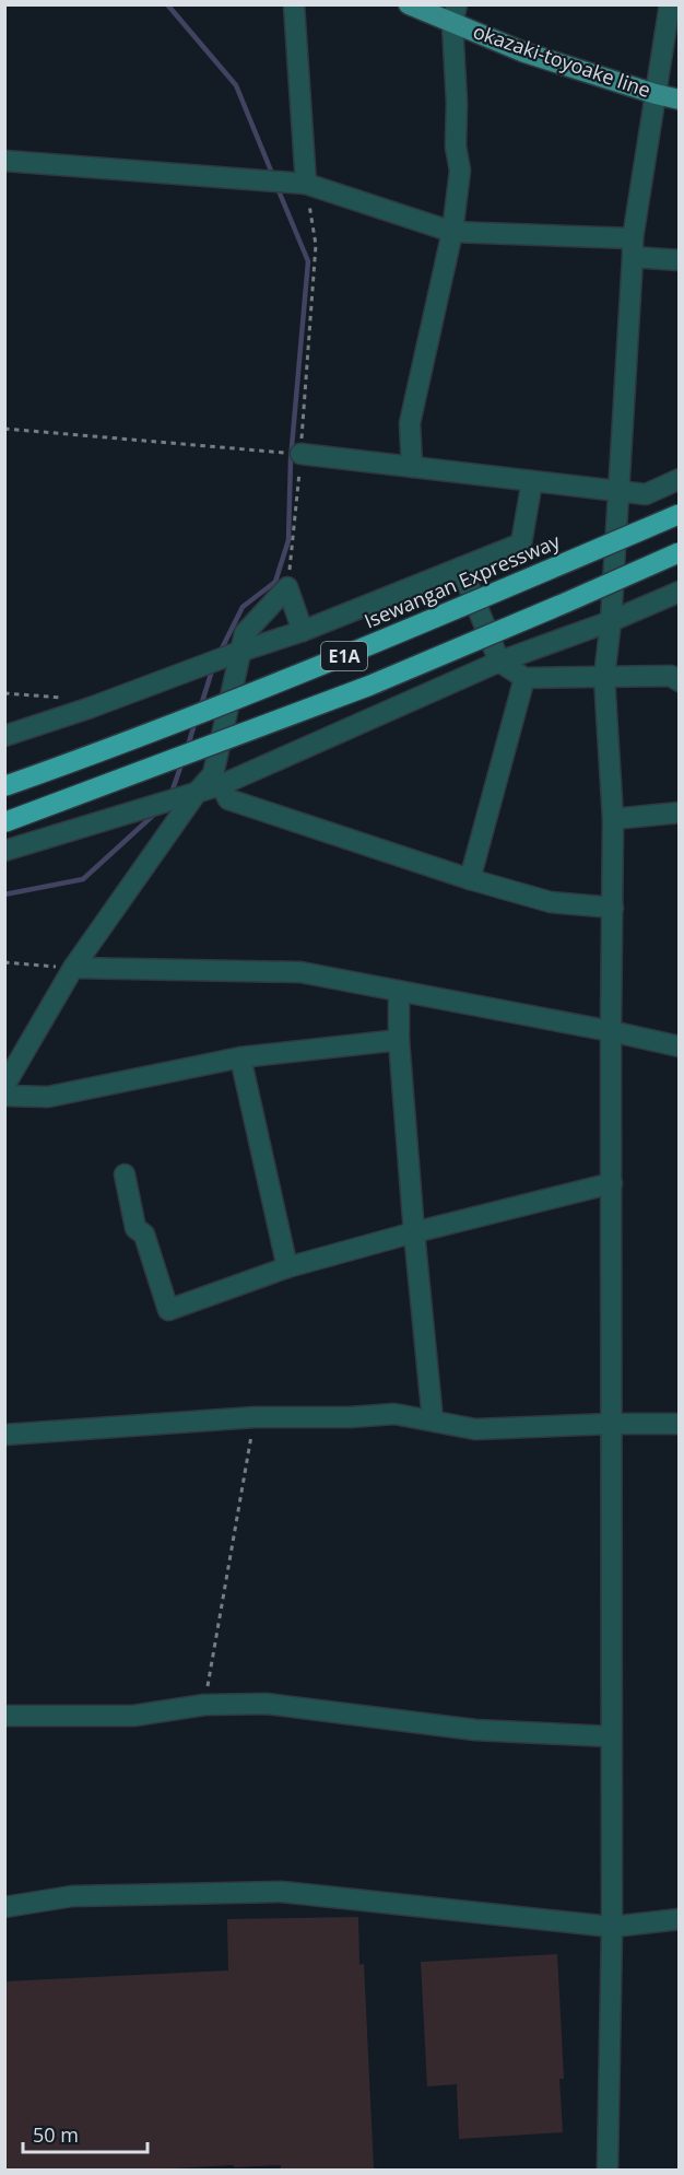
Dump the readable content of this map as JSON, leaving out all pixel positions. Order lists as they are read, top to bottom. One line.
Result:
{"streets":{"highway":["Isewangan Expressway","E1A"],"main road":["okazaki-toyoake line"]},"scale_bar":"50 m"}
